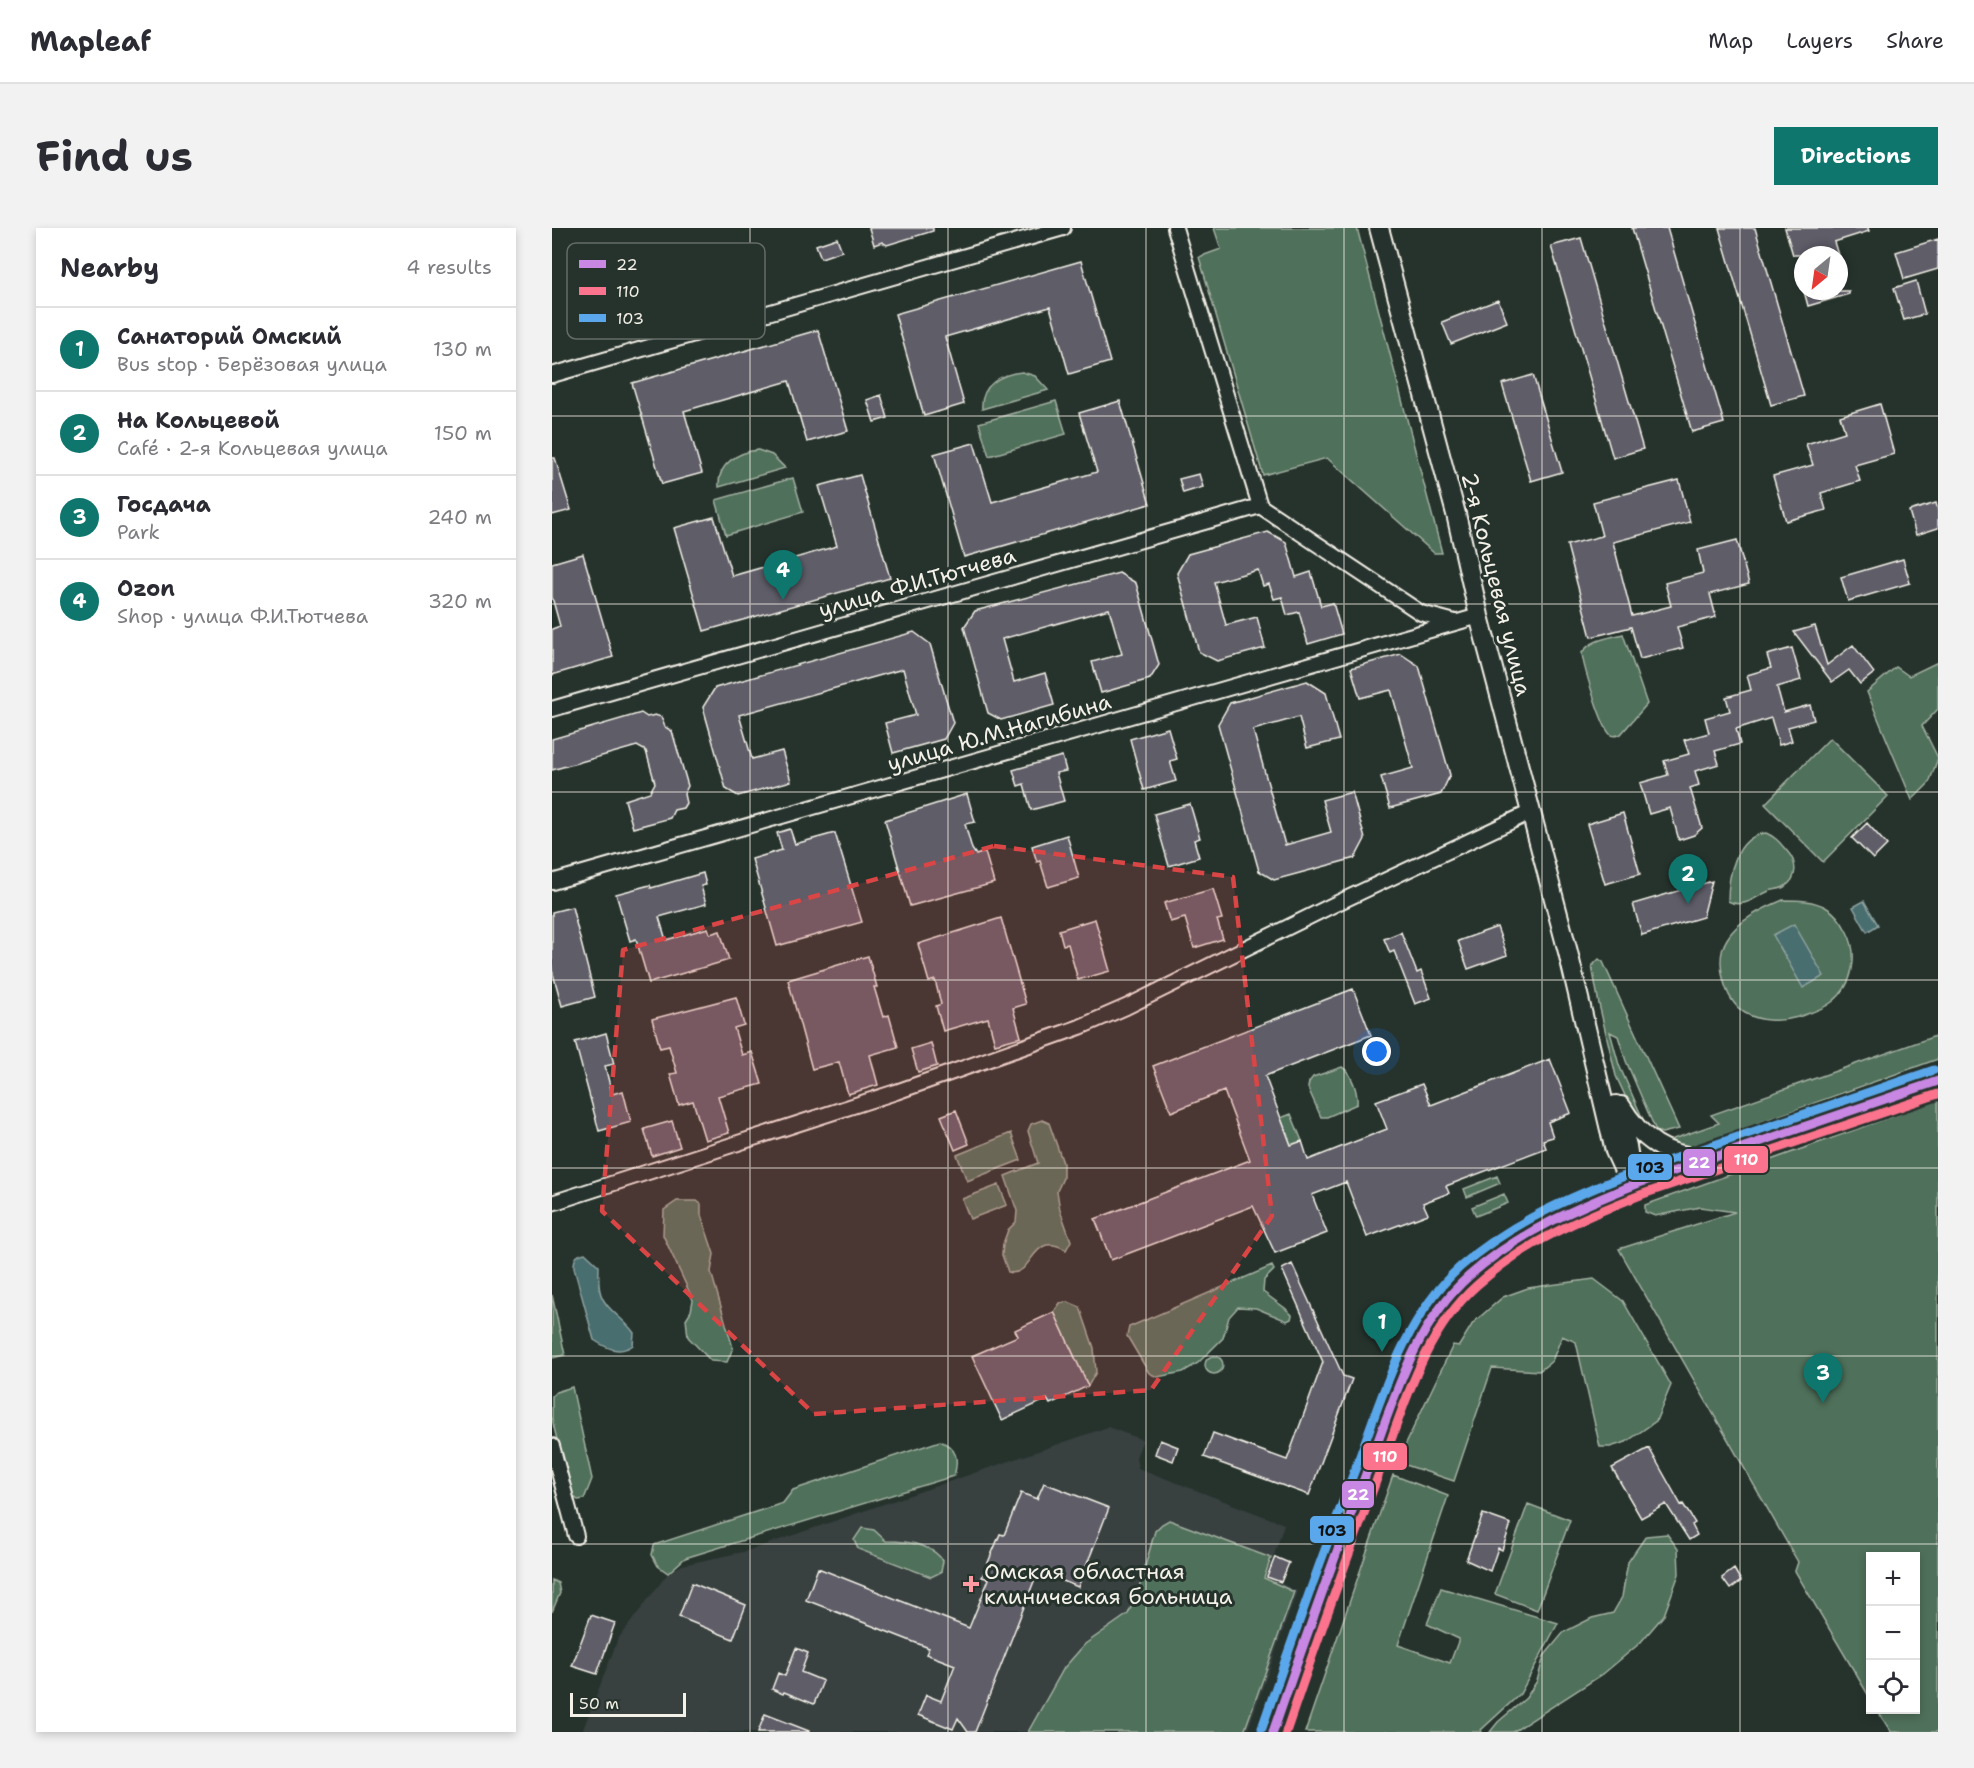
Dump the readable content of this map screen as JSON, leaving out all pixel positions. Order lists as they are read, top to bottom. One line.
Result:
{"streets":{"main road":["2-я Кольцевая улица"],"street":["улица Ф.И.Тютчева","улица Ю.М.Нагибина"]},"crossings":[["2-я Кольцевая улица","улица Ю.М.Нагибина"]],"places":{"health":["Омская областная клиническая больница"]},"lines":["transit line 103","transit line 22","transit line 110"],"legend":["22","110","103"],"scale_bar":"50 m","north":"bottom left","page":{"header":"Mapleaf","nav":["Map","Layers","Share"],"buttons":"Directions","title":"Find us","heading":["Nearby","4 results"],"list":[{"mark":"1","name":"Санаторий Омский","note":"Bus stop · Берёзовая улица","value":"130 m"},{"mark":"2","name":"На Кольцевой","note":"Café · 2-я Кольцевая улица","value":"150 m"},{"mark":"3","name":"Госдача","note":"Park","value":"240 m"},{"mark":"4","name":"Ozon","note":"Shop · улица Ф.И.Тютчева","value":"320 m"}],"pins":["4","2","1","3"],"map_buttons":["+","−"],"scale":"50 m"}}
